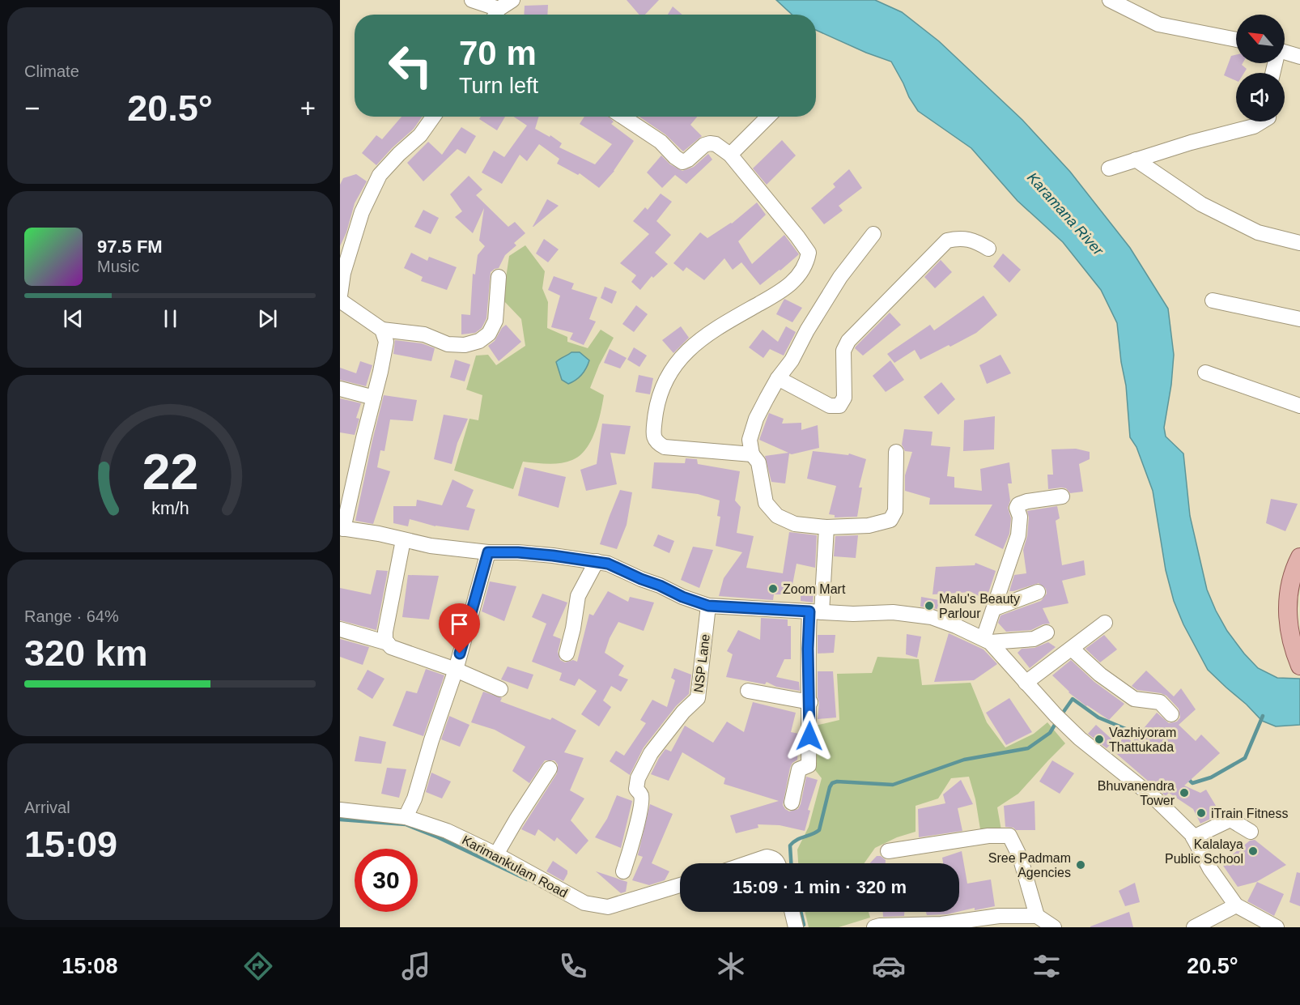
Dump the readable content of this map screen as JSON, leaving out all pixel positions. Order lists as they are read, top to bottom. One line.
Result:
{"streets":{"street":["NSP Lane","Karimankulam Road"]},"water":["Karamana River"],"places":["Zoom Mart","Malu's Beauty Parlour","Vazhiyoram Thattukada","Bhuvanendra Tower","iTrain Fitness","Kalalaya Public School","Sree Padmam Agencies"],"north":"top left","page":{"tile":["Climate",["Range · 64%","320 km"],["Arrival","15:09"]],"turn":["70 m","Turn left"],"heat":["−","20.5°","+"],"song":["97.5 FM","Music"],"limit":"30","trip":"15:09 · 1 min · 320 m","tabs":["15:08","20.5°"],"gauge":["22","km/h"]}}
